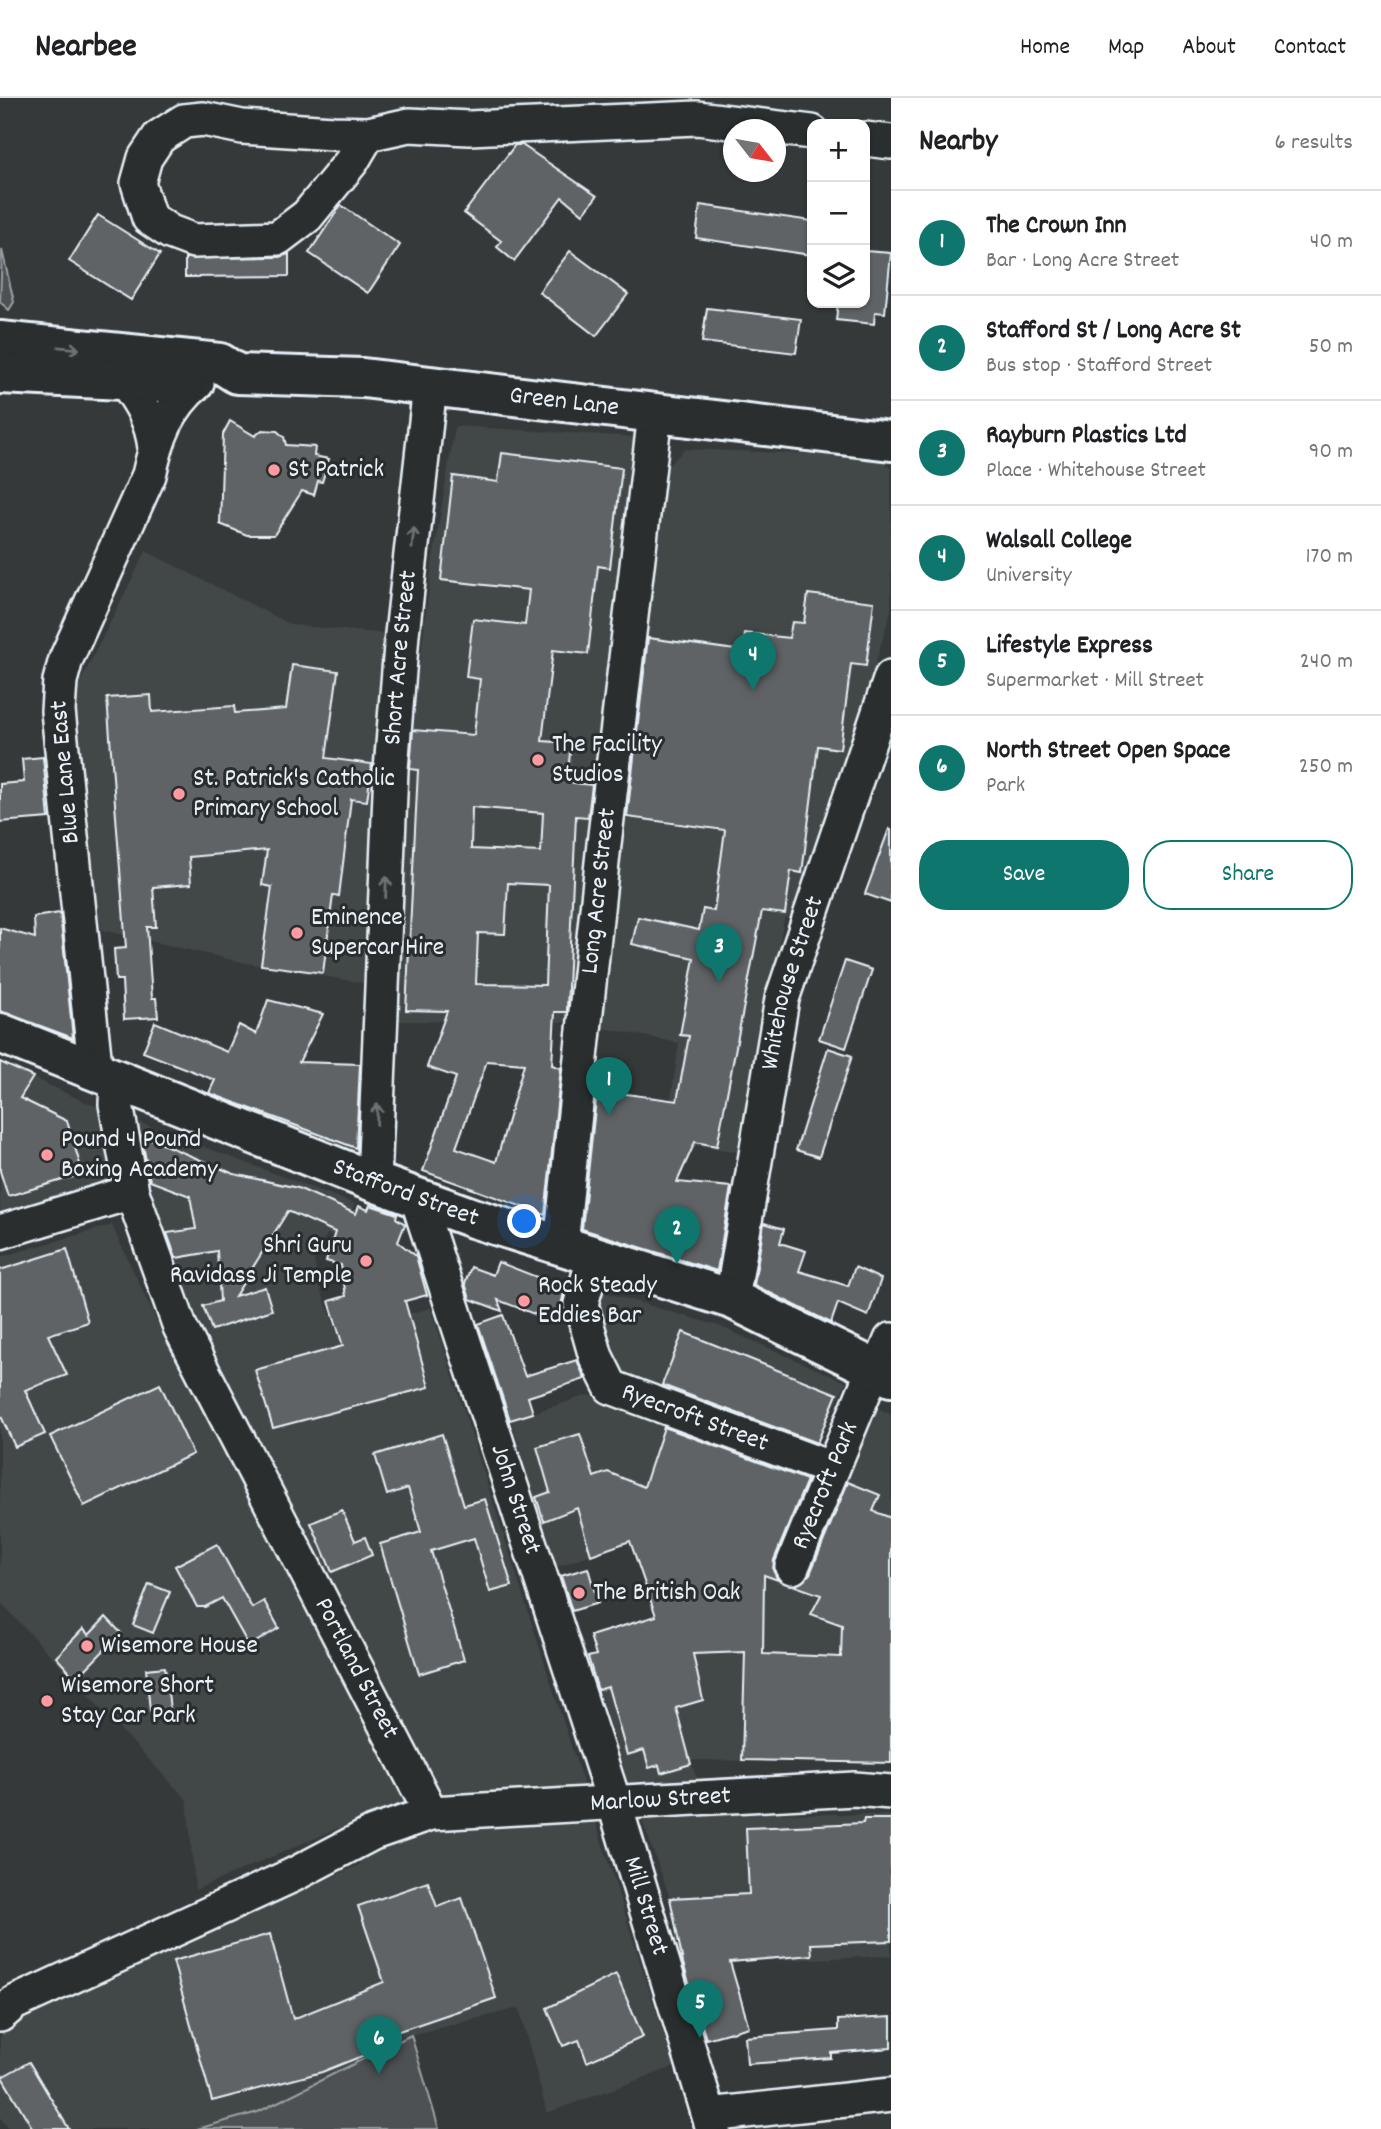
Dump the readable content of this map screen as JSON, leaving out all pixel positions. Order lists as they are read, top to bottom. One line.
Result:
{"streets":{"main road":["Green Lane","Stafford Street"],"street":["Short Acre Street","Blue Lane East","Long Acre Street","Whitehouse Street","Ryecroft Street","Ryecroft Park","John Street","Portland Street","Marlow Street","Mill Street"]},"crossings":[["Green Lane","Short Acre Street"],["Green Lane","Blue Lane East"],["Green Lane","Long Acre Street"],["Short Acre Street","Stafford Street"],["Blue Lane East","Stafford Street"],["Blue Lane East","Portland Street"],["Long Acre Street","Stafford Street"],["Long Acre Street","Ryecroft Street"],["Whitehouse Street","Stafford Street"],["Stafford Street","Ryecroft Street"],["Stafford Street","Ryecroft Park"],["Stafford Street","John Street"],["Stafford Street","Portland Street"],["Ryecroft Street","Ryecroft Park"],["John Street","Marlow Street"],["John Street","Mill Street"],["Portland Street","Marlow Street"],["Marlow Street","Mill Street"]],"one_way":["Short Acre Street"],"places":["St Patrick","The Facility Studios","St. Patrick's Catholic Primary School","Eminence Supercar Hire","Pound 4 Pound Boxing Academy","Shri Guru Ravidass Ji Temple","Rock Steady Eddies Bar","The British Oak","Wisemore House","Wisemore Short Stay Car Park"],"north":"bottom right","page":{"header":"Nearbee","nav":["Home","Map","About","Contact"],"heading":["Nearby","6 results"],"map_buttons":["+","−"],"list":[{"mark":"1","name":"The Crown Inn","note":"Bar · Long Acre Street","value":"40 m"},{"mark":"2","name":"Stafford St / Long Acre St","note":"Bus stop · Stafford Street","value":"50 m"},{"mark":"3","name":"Rayburn Plastics Ltd","note":"Place · Whitehouse Street","value":"90 m"},{"mark":"4","name":"Walsall College","note":"University","value":"170 m"},{"mark":"5","name":"Lifestyle Express","note":"Supermarket · Mill Street","value":"240 m"},{"mark":"6","name":"North Street Open Space","note":"Park","value":"250 m"}],"pins":["4","3","1","2","5","6"],"buttons":["Save","Share"]}}
